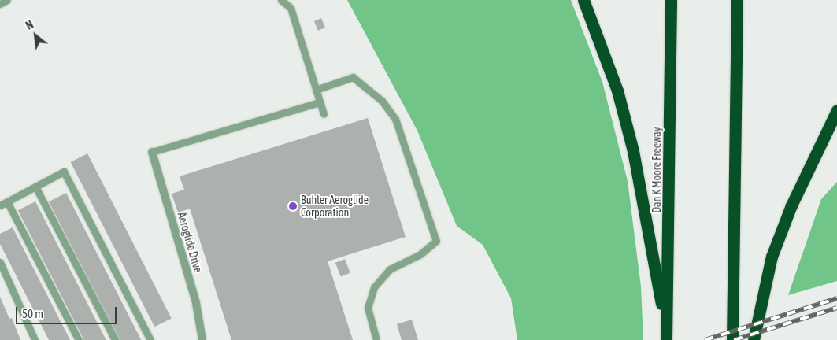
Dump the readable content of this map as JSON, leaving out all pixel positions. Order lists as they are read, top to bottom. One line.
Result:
{"streets":{"highway":["Dan K Moore Freeway"],"street":["Aeroglide Drive"]},"places":["Buhler Aeroglide Corporation"],"scale_bar":"50 m","north":"top left"}
